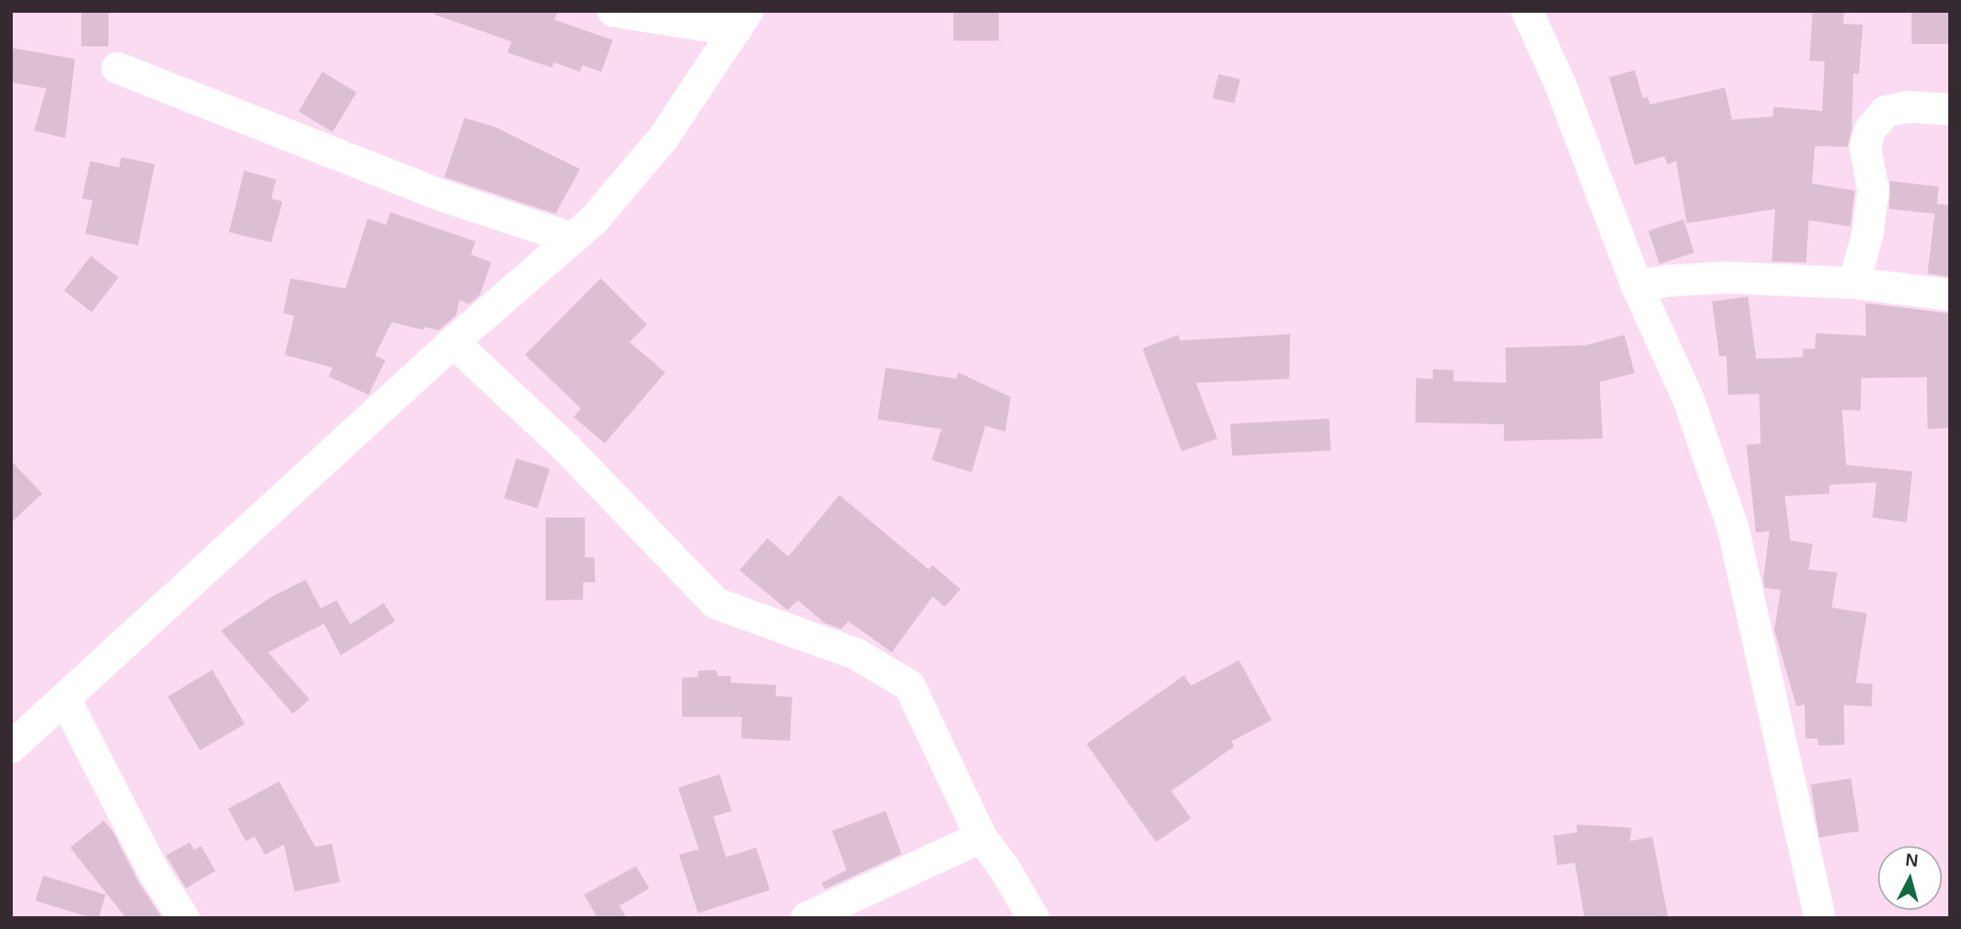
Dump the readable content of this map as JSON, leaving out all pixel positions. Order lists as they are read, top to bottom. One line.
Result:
{"north":"top"}
